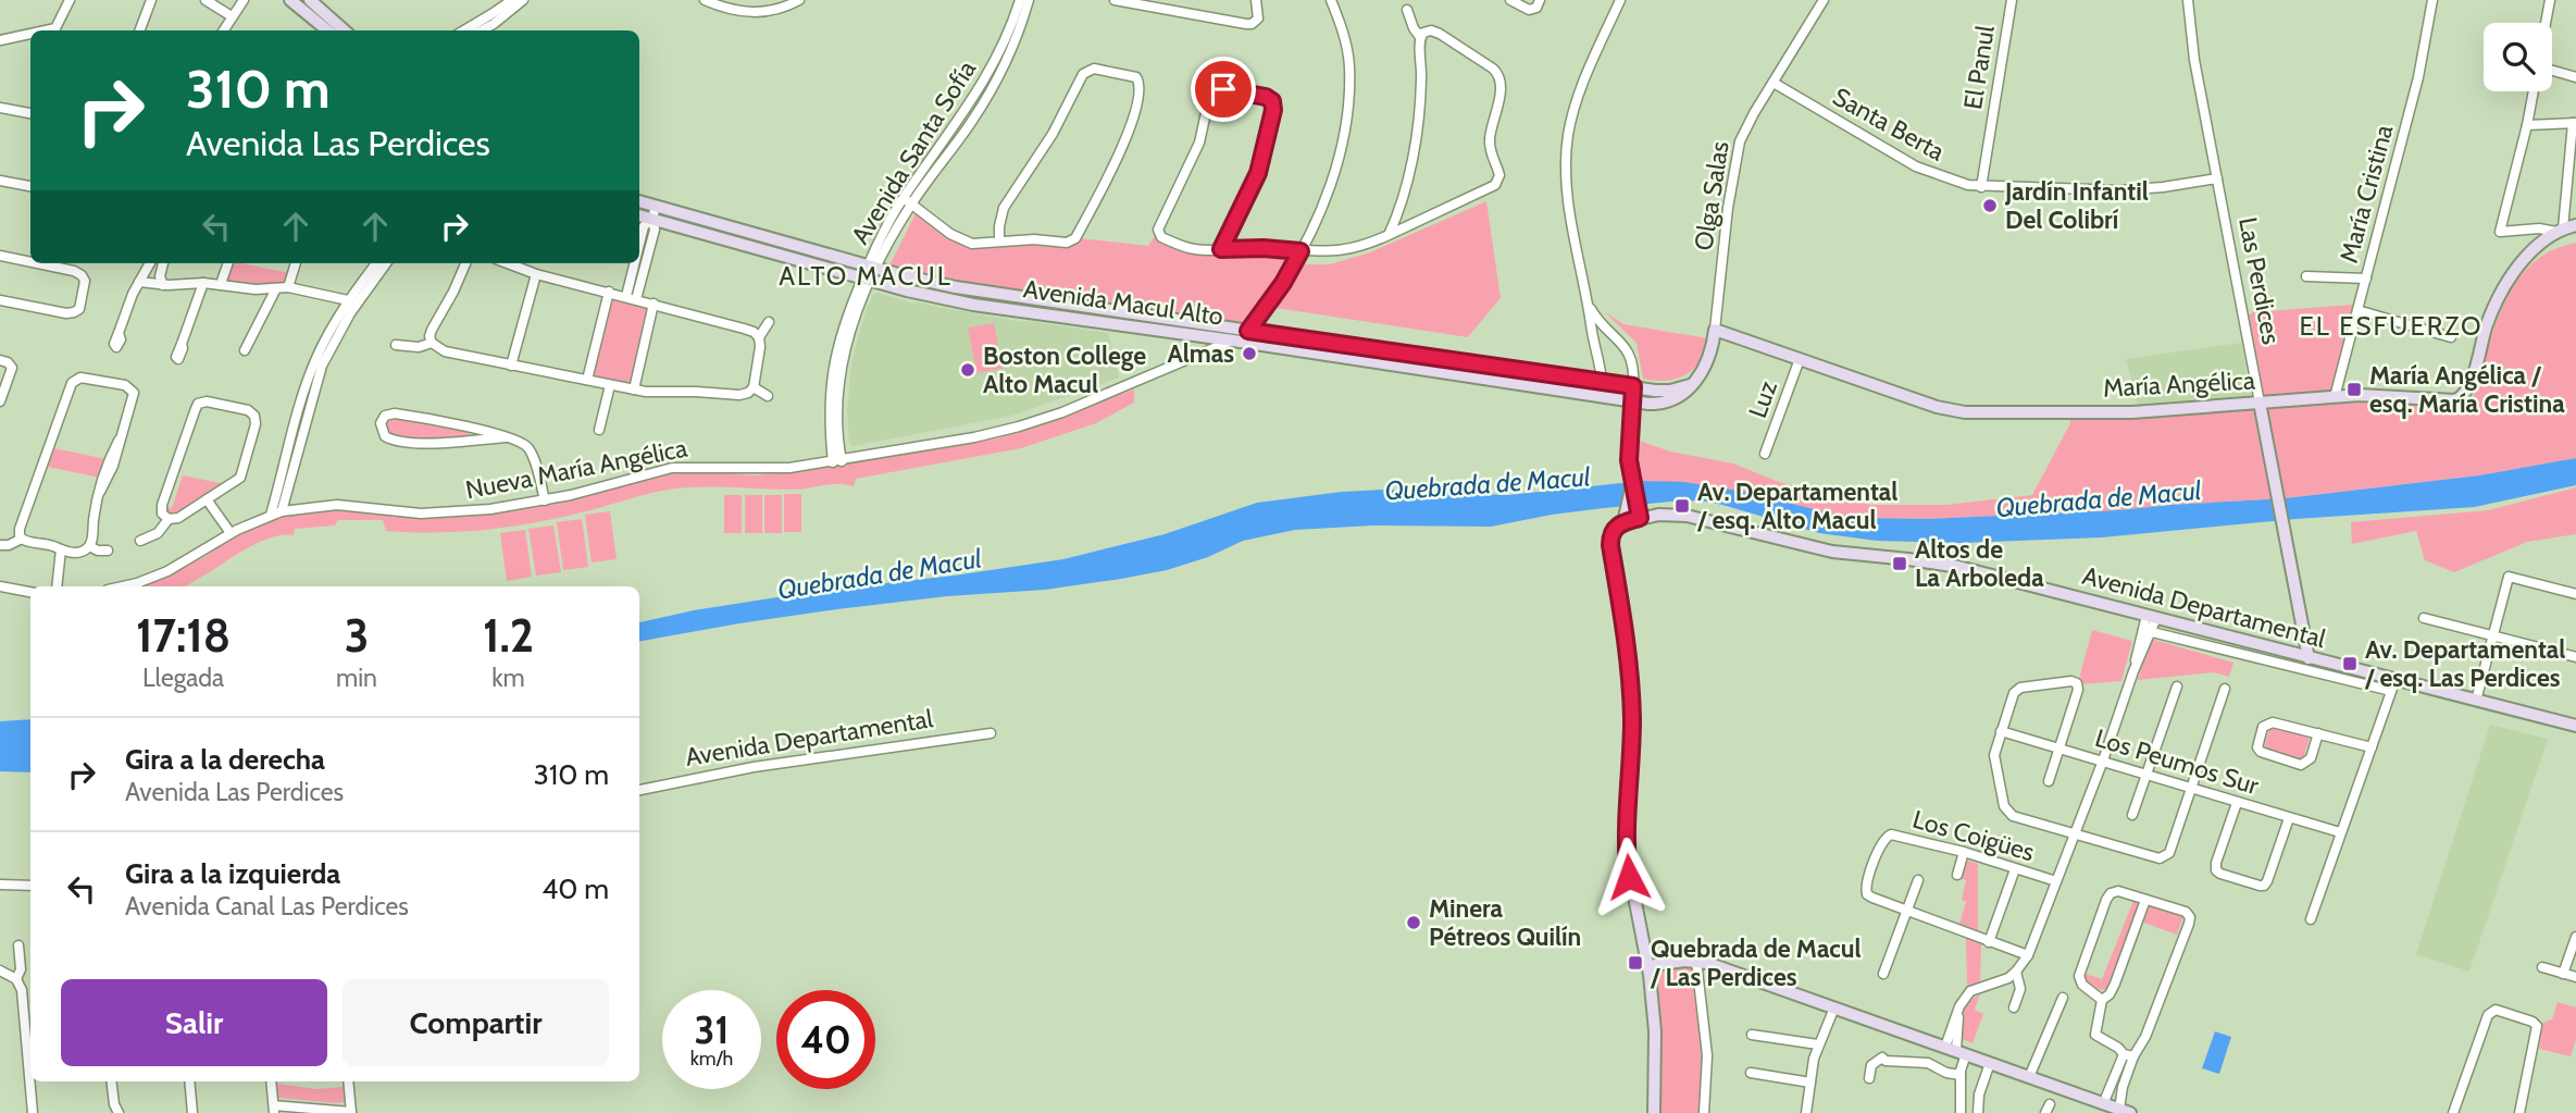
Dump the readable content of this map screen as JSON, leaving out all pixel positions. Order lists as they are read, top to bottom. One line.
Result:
{"streets":{"street":["El Panul","Santa Berta","Avenida Santa Sofía","María Cristina","Olga Salas","Las Perdices","Avenida Macul Alto","María Angélica","Luz","Nueva María Angélica","Avenida Departamental","Los Peumos Sur","Los Coigües"]},"crossings":[["El Panul","Santa Berta"],["Santa Berta","Olga Salas"],["Santa Berta","Las Perdices"],["Avenida Santa Sofía","Avenida Macul Alto"],["Avenida Santa Sofía","Nueva María Angélica"],["María Cristina","María Angélica"],["Olga Salas","María Angélica"],["Las Perdices","María Angélica"],["Las Perdices","Avenida Departamental"],["Avenida Macul Alto","Nueva María Angélica"],["María Angélica","Luz"]],"districts":["ALTO MACUL","EL ESFUERZO"],"water":["Quebrada de Macul"],"places":{"other":["Jardín Infantil Del Colibrí","Almas","Boston College Alto Macul","Minera Pétreos Quilín"],"transit":["María Angélica / esq. María Cristina","Av. Departamental / esq. Alto Macul","Altos de La Arboleda","Av. Departamental / esq. Las Perdices","Quebrada de Macul / Las Perdices"]},"page":{"turn":["310 m","Avenida Las Perdices"],"eta":["17:18","Llegada","3","min","1.2","km"],"list":[{"name":"Gira a la derecha","note":"Avenida Las Perdices","value":"310 m"},{"name":"Gira a la izquierda","note":"Avenida Canal Las Perdices","value":"40 m"}],"buttons":["Salir","Compartir"],"speed":"31 km/h","limit":"40"}}
